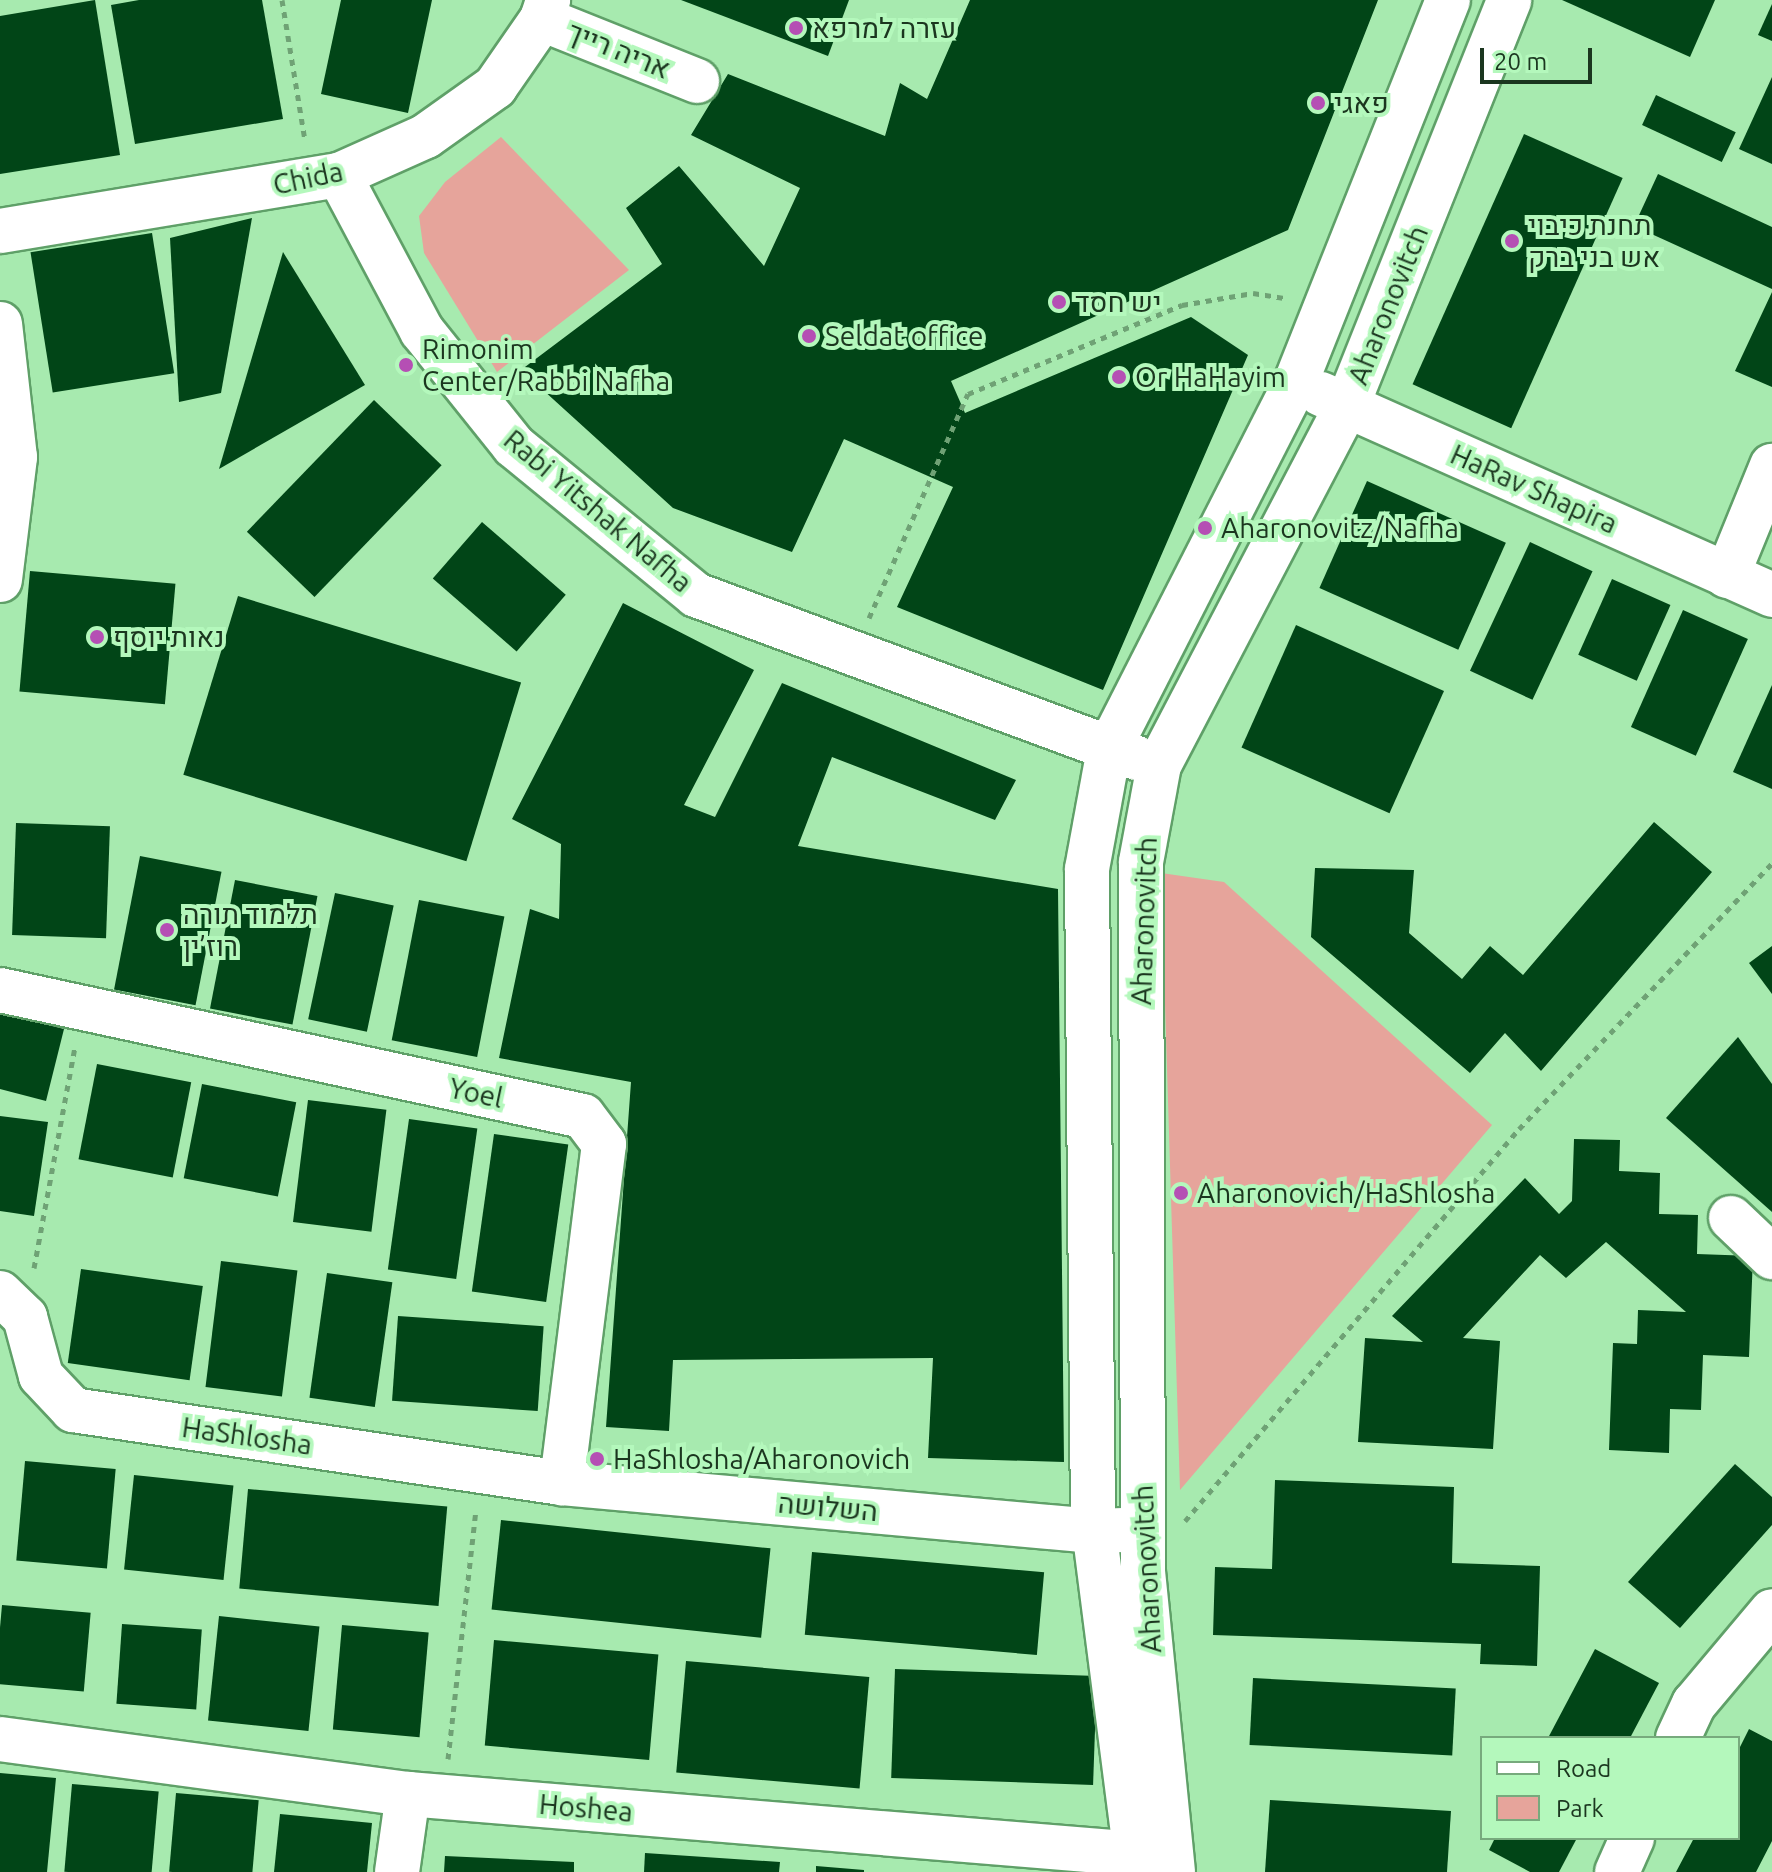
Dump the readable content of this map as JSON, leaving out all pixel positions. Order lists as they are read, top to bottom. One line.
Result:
{"streets":{"street":["אריה רייך","Chida","Aharonovitch","HaRav Shapira","Rabi Yitshak Nafha","Yoel","HaShlosha","השלושה","Hoshea"]},"crossings":[["אריה רייך","Chida"],["Chida","Rabi Yitshak Nafha"],["Aharonovitch","HaRav Shapira"],["Aharonovitch","Rabi Yitshak Nafha"],["Aharonovitch","השלושה"],["Aharonovitch","Hoshea"],["Yoel","HaShlosha"],["Yoel","השלושה"],["HaShlosha","השלושה"]],"places":["עזרה למרפא","פאגי","תחנת כיבוי אש בני ברק","יש חסד","Seldat office","Rimonim Center/Rabbi Nafha","Or HaHayim","Aharonovitz/Nafha","נאות יוסף","תלמוד תורה רוז’ין","Aharonovich/HaShlosha","HaShlosha/Aharonovich"],"legend":["Road","Park"],"scale_bar":"20 m"}
